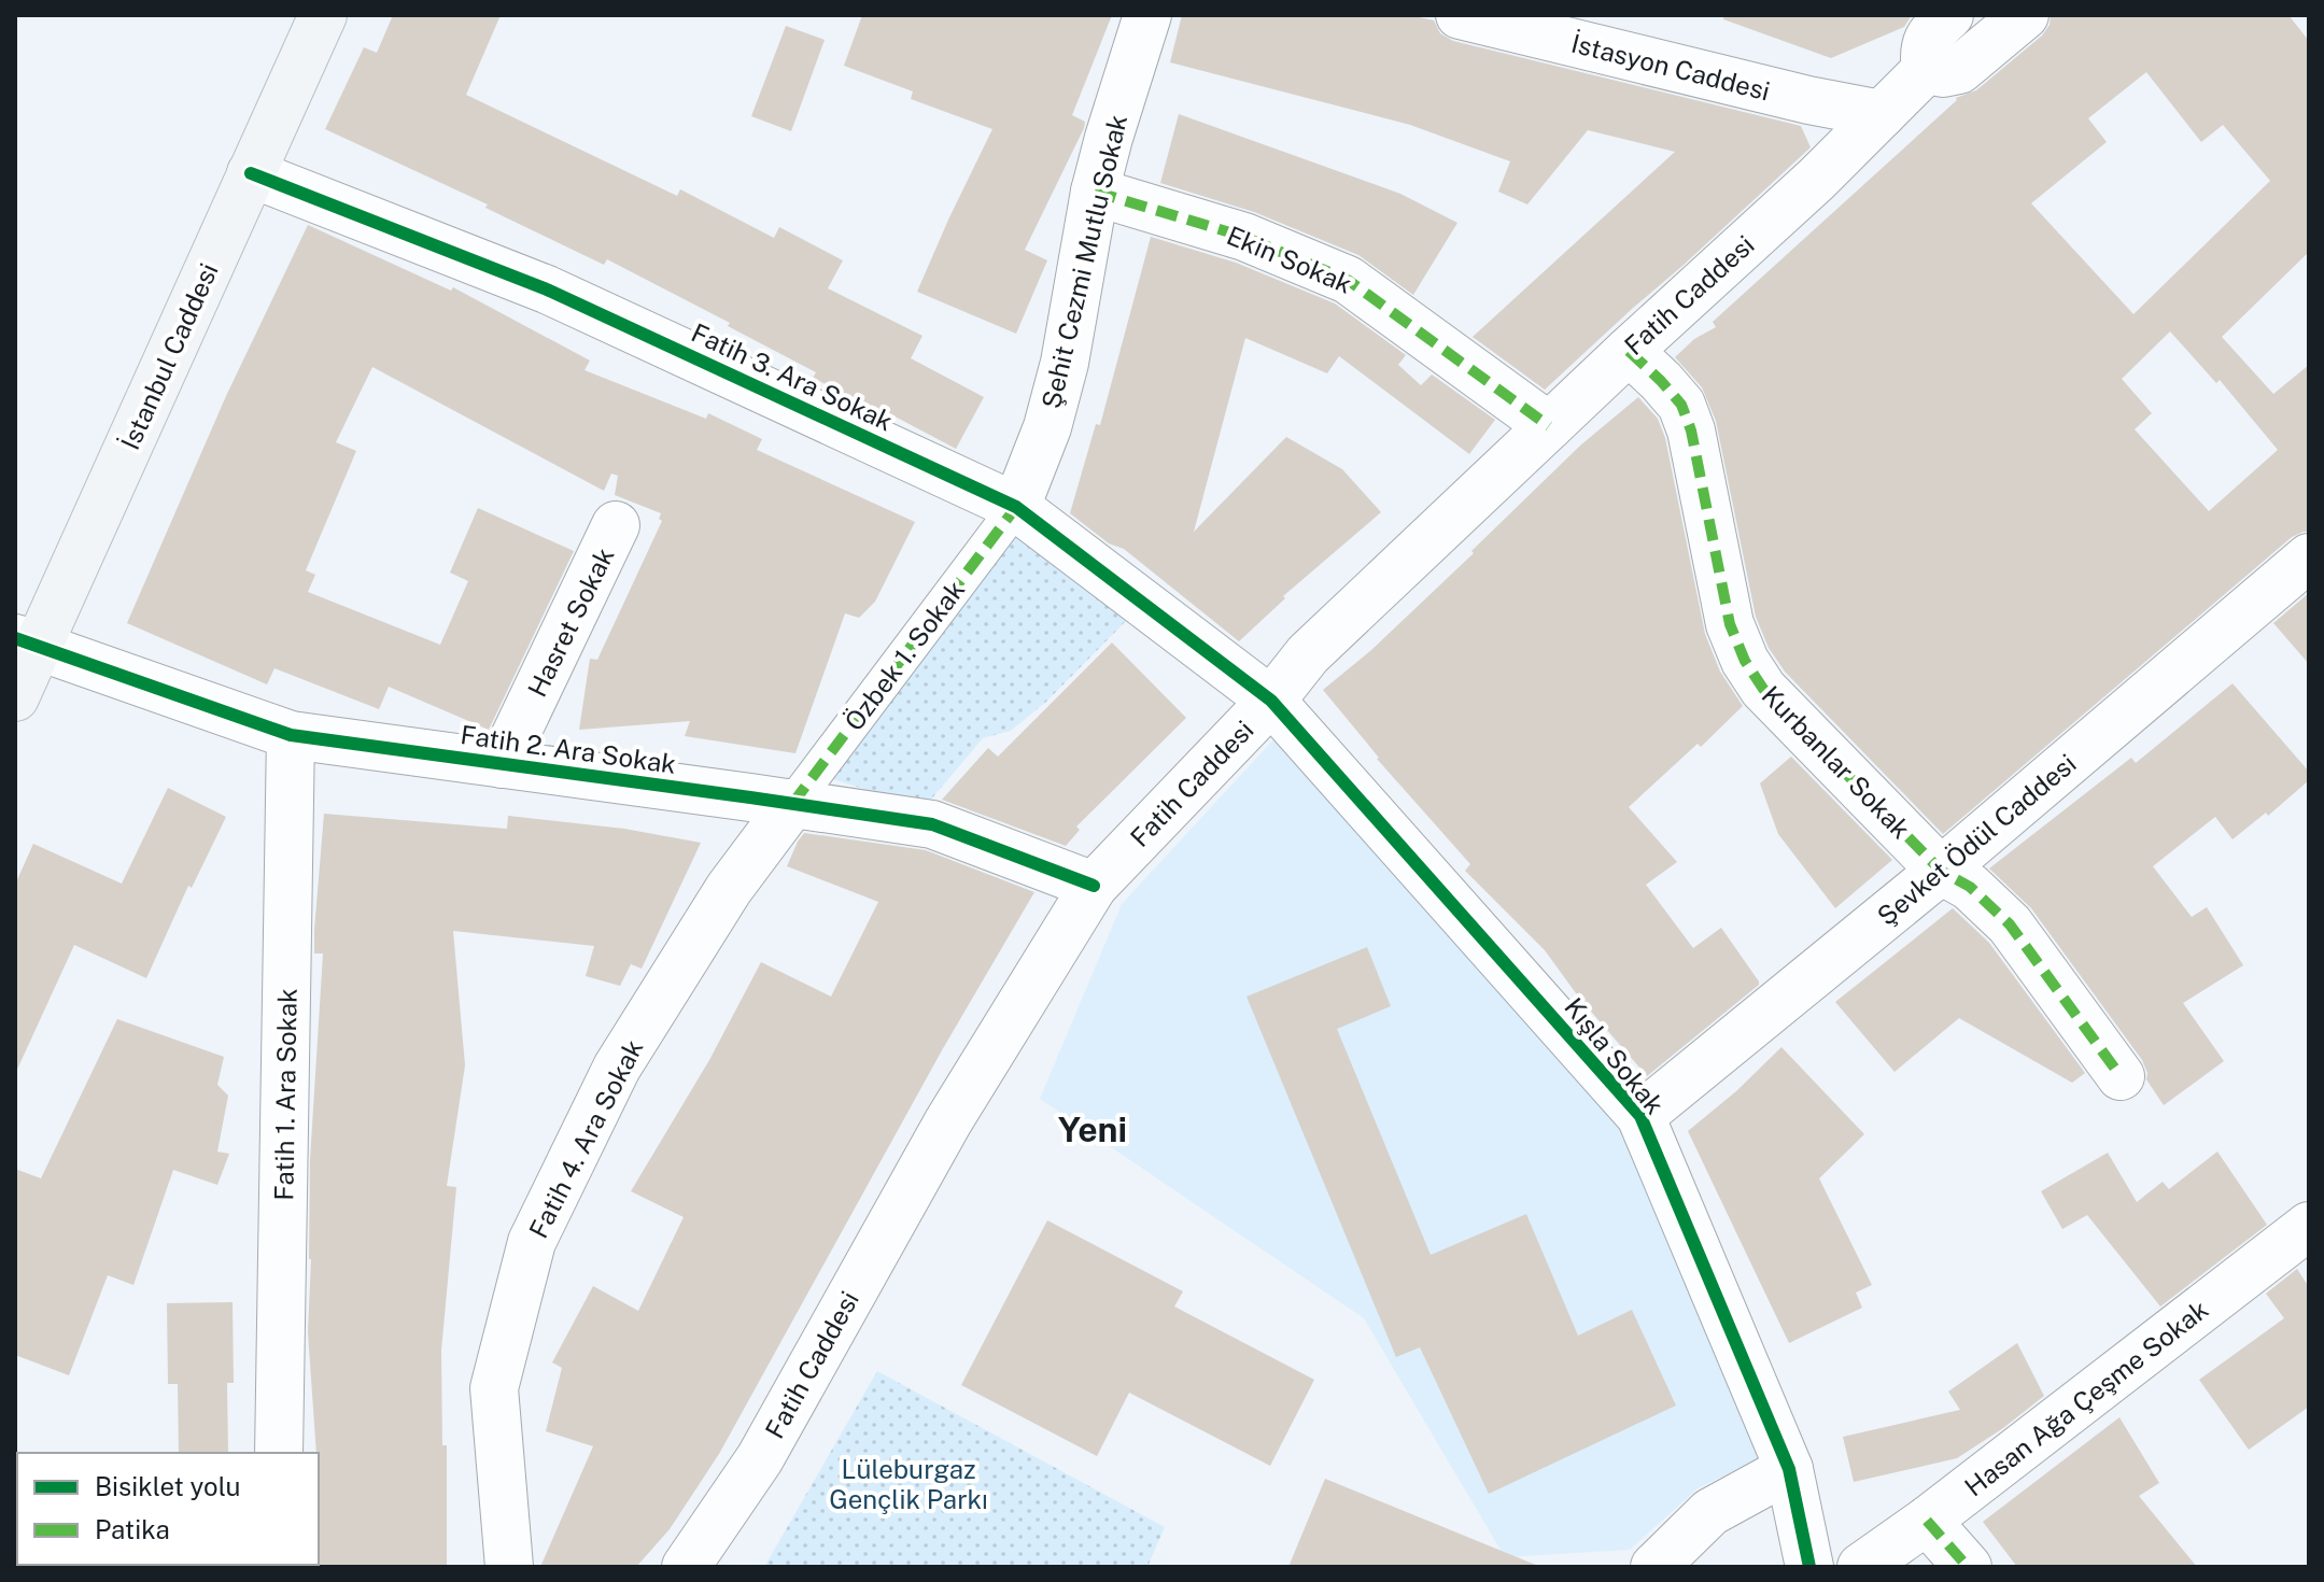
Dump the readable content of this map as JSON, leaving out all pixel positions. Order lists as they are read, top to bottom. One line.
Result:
{"streets":{"main road":["İstanbul Caddesi"],"street":["İstasyon Caddesi","Ekin Sokak","Şehit Cezmi Mutlu Sokak","Fatih Caddesi","Fatih 3. Ara Sokak","Hasret Sokak","Özbek 1. Sokak","Fatih 2. Ara Sokak","Kurbanlar Sokak","Şevket Ödül Caddesi","Kışla Sokak","Fatih 1. Ara Sokak","Fatih 4. Ara Sokak","Hasan Ağa Çeşme Sokak"]},"crossings":[["İstasyon Caddesi","Fatih Caddesi"],["Ekin Sokak","Şehit Cezmi Mutlu Sokak"],["Ekin Sokak","Fatih Caddesi"],["Şehit Cezmi Mutlu Sokak","Fatih 3. Ara Sokak"],["Şehit Cezmi Mutlu Sokak","Özbek 1. Sokak"],["Fatih Caddesi","Fatih 3. Ara Sokak"],["Fatih Caddesi","Fatih 2. Ara Sokak"],["Fatih Caddesi","Kurbanlar Sokak"],["Fatih Caddesi","Kışla Sokak"],["İstanbul Caddesi","Fatih 3. Ara Sokak"],["İstanbul Caddesi","Fatih 2. Ara Sokak"],["Fatih 3. Ara Sokak","Özbek 1. Sokak"],["Fatih 3. Ara Sokak","Kışla Sokak"],["Hasret Sokak","Fatih 2. Ara Sokak"],["Özbek 1. Sokak","Fatih 2. Ara Sokak"],["Özbek 1. Sokak","Fatih 4. Ara Sokak"],["Fatih 2. Ara Sokak","Fatih 1. Ara Sokak"],["Fatih 2. Ara Sokak","Fatih 4. Ara Sokak"],["Kurbanlar Sokak","Şevket Ödül Caddesi"],["Şevket Ödül Caddesi","Kışla Sokak"]],"districts":["Yeni"],"parks":["Lüleburgaz Gençlik Parkı"],"legend":["Bisiklet yolu","Patika"]}
